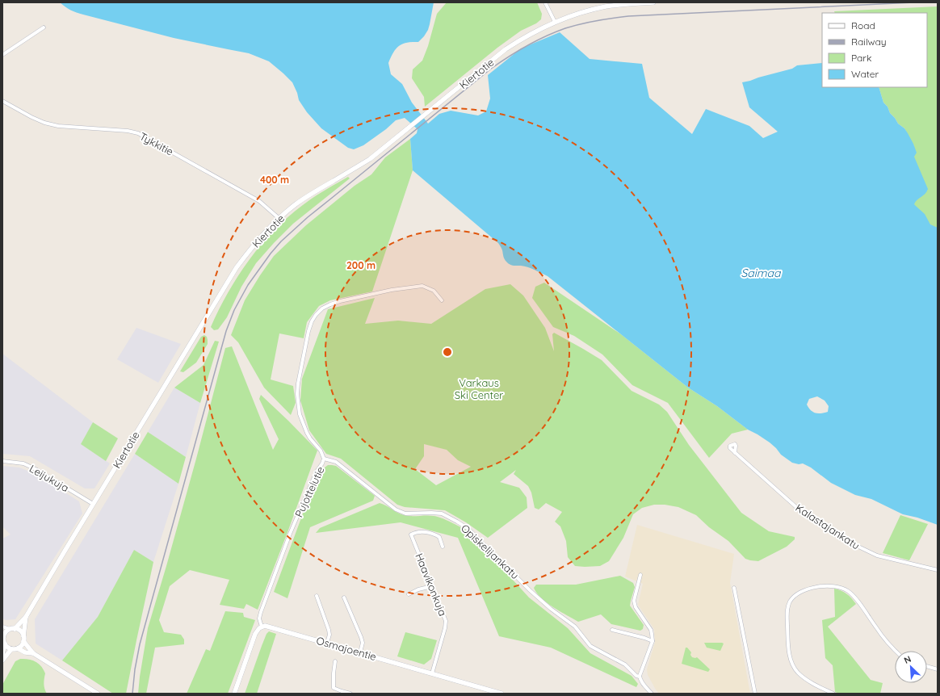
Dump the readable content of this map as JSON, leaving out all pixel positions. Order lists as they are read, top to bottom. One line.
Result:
{"streets":{"street":["Kiertotie","Tykkitie","Leijukuja","Pujottelutie","Kalastajankatu","Opiskelijankatu","Haavikonkuja","Osmajoentie"]},"crossings":[["Kiertotie","Tykkitie"],["Kiertotie","Leijukuja"],["Pujottelutie","Opiskelijankatu"],["Pujottelutie","Osmajoentie"],["Haavikonkuja","Osmajoentie"]],"water":["Saimaa"],"parks":["Varkaus Ski Center"],"legend":["Road","Railway","Park","Water"],"north":"top left","rings":["400 m","200 m"]}
